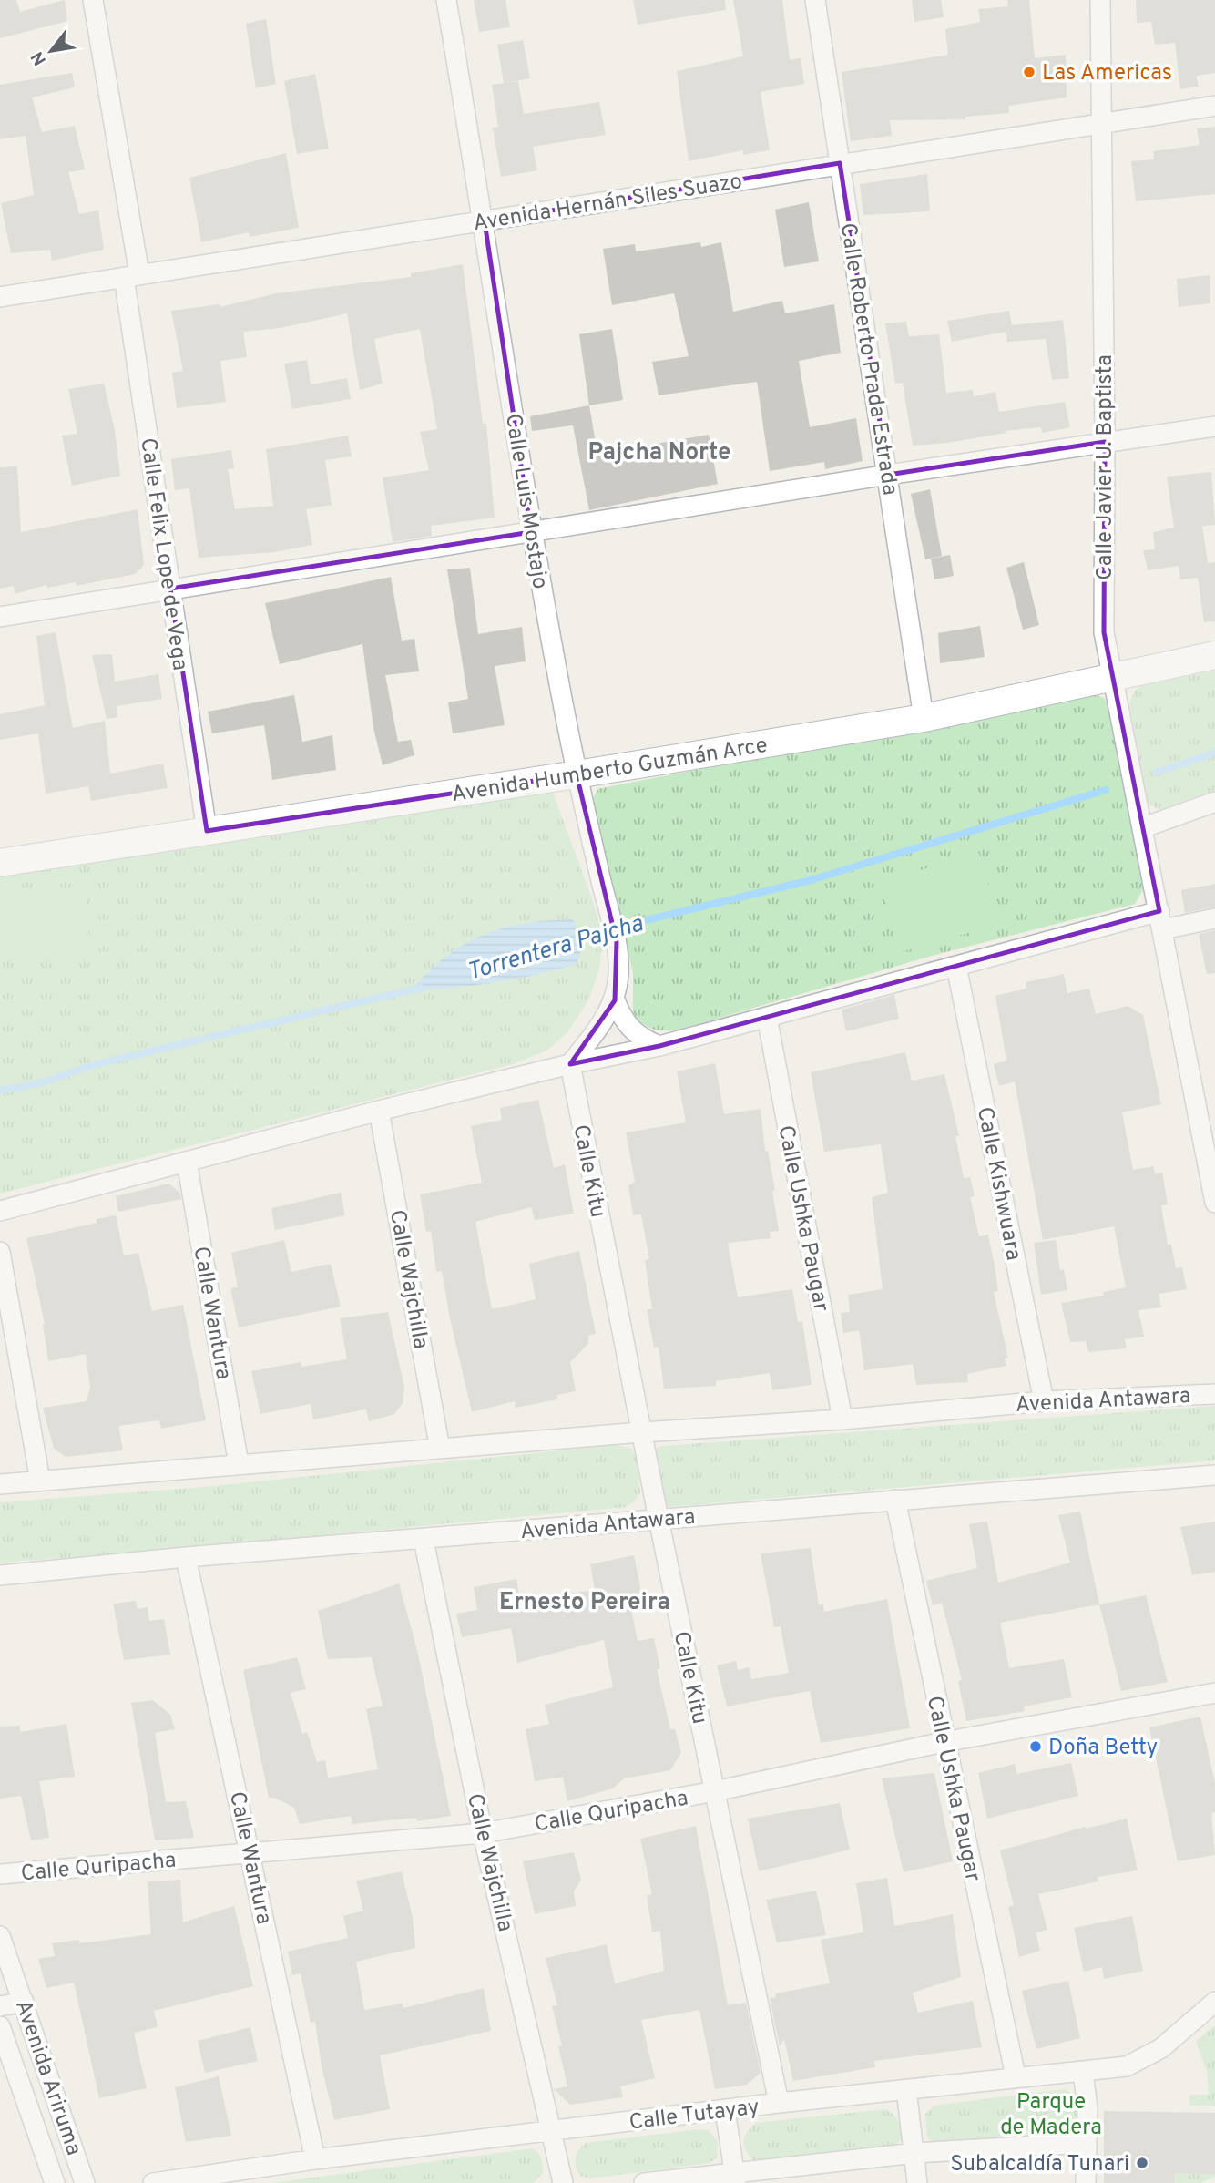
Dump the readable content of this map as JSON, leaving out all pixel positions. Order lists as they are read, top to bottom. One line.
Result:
{"streets":{"main road":["Avenida Humberto Guzmán Arce"],"street":["Avenida Hernán Siles Suazo","Calle Roberto Prada Estrada","Calle Javier U. Baptista","Calle Luis Mostajo","Calle Felix Lope de Vega","Calle Kitu","Calle Kishwuara","Calle Ushka Paugar","Calle Wajchilla","Calle Wantura","Avenida Antawara","Calle Quripacha","Avenida Ariruma","Calle Tutayay"]},"crossings":[["Avenida Hernán Siles Suazo","Calle Roberto Prada Estrada"],["Avenida Hernán Siles Suazo","Calle Javier U. Baptista"],["Avenida Hernán Siles Suazo","Calle Luis Mostajo"],["Avenida Hernán Siles Suazo","Calle Felix Lope de Vega"],["Calle Roberto Prada Estrada","Avenida Humberto Guzmán Arce"],["Calle Javier U. Baptista","Avenida Humberto Guzmán Arce"],["Calle Luis Mostajo","Avenida Humberto Guzmán Arce"],["Calle Luis Mostajo","Calle Kitu"],["Calle Felix Lope de Vega","Avenida Humberto Guzmán Arce"],["Calle Kitu","Avenida Antawara"],["Calle Kitu","Calle Quripacha"],["Calle Kitu","Calle Tutayay"],["Calle Kishwuara","Avenida Antawara"],["Calle Ushka Paugar","Avenida Antawara"],["Calle Ushka Paugar","Calle Quripacha"],["Calle Ushka Paugar","Calle Tutayay"],["Calle Wajchilla","Avenida Antawara"],["Calle Wajchilla","Calle Quripacha"],["Calle Wajchilla","Calle Tutayay"],["Calle Wantura","Avenida Antawara"],["Calle Wantura","Calle Quripacha"],["Calle Wantura","Calle Tutayay"]],"districts":["Pajcha Norte","Ernesto Pereira"],"water":["Torrentera Pajcha"],"parks":["Parque de Madera"],"places":["Las Americas","Doña Betty","Subalcaldía Tunari"],"north":"bottom left"}
